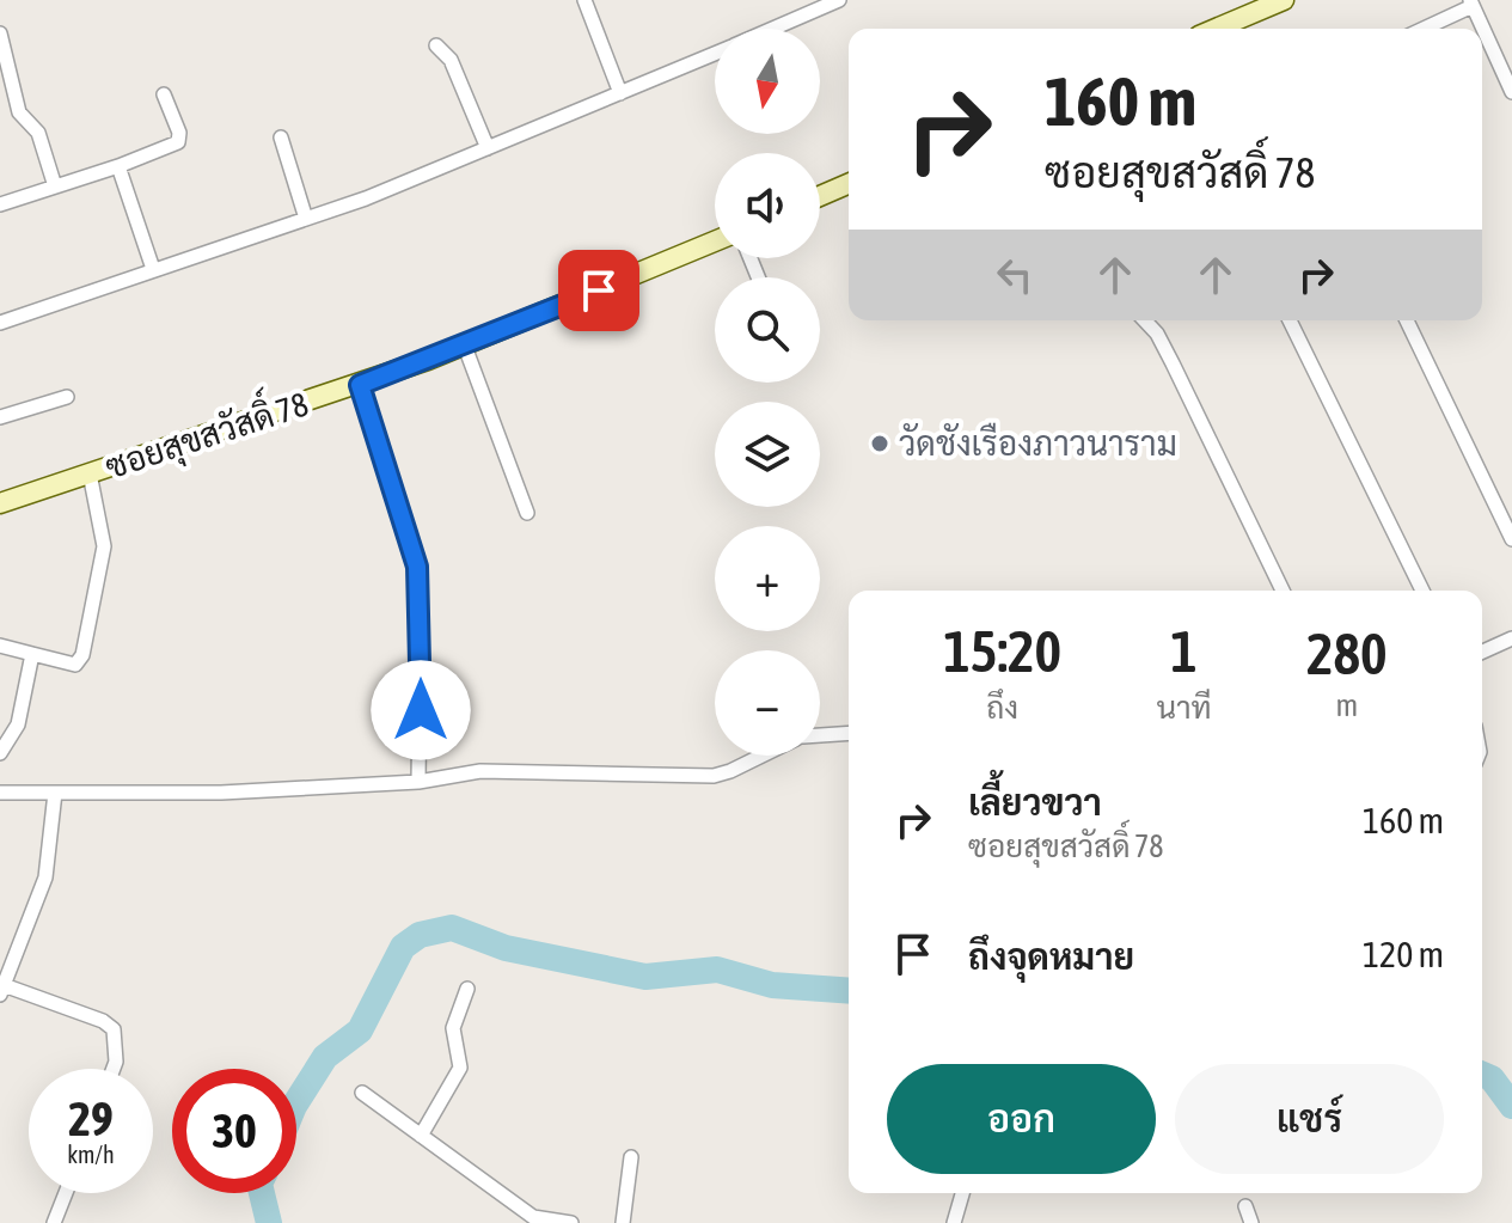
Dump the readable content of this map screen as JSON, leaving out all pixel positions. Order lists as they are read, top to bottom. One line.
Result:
{"streets":{"street":["ซอยสุขสวัสดิ์ 78"]},"places":["วัดชังเรืองภาวนาราม"],"north":"bottom","page":{"map_buttons":["+","−"],"turn":["160 m","ซอยสุขสวัสดิ์ 78"],"eta":["15:20","ถึง","1","นาที","280","m"],"list":[{"name":"เลี้ยวขวา","note":"ซอยสุขสวัสดิ์ 78","value":"160 m"},{"name":"ถึงจุดหมาย","value":"120 m"}],"buttons":["ออก","แชร์"],"speed":"29 km/h","limit":"30"}}
